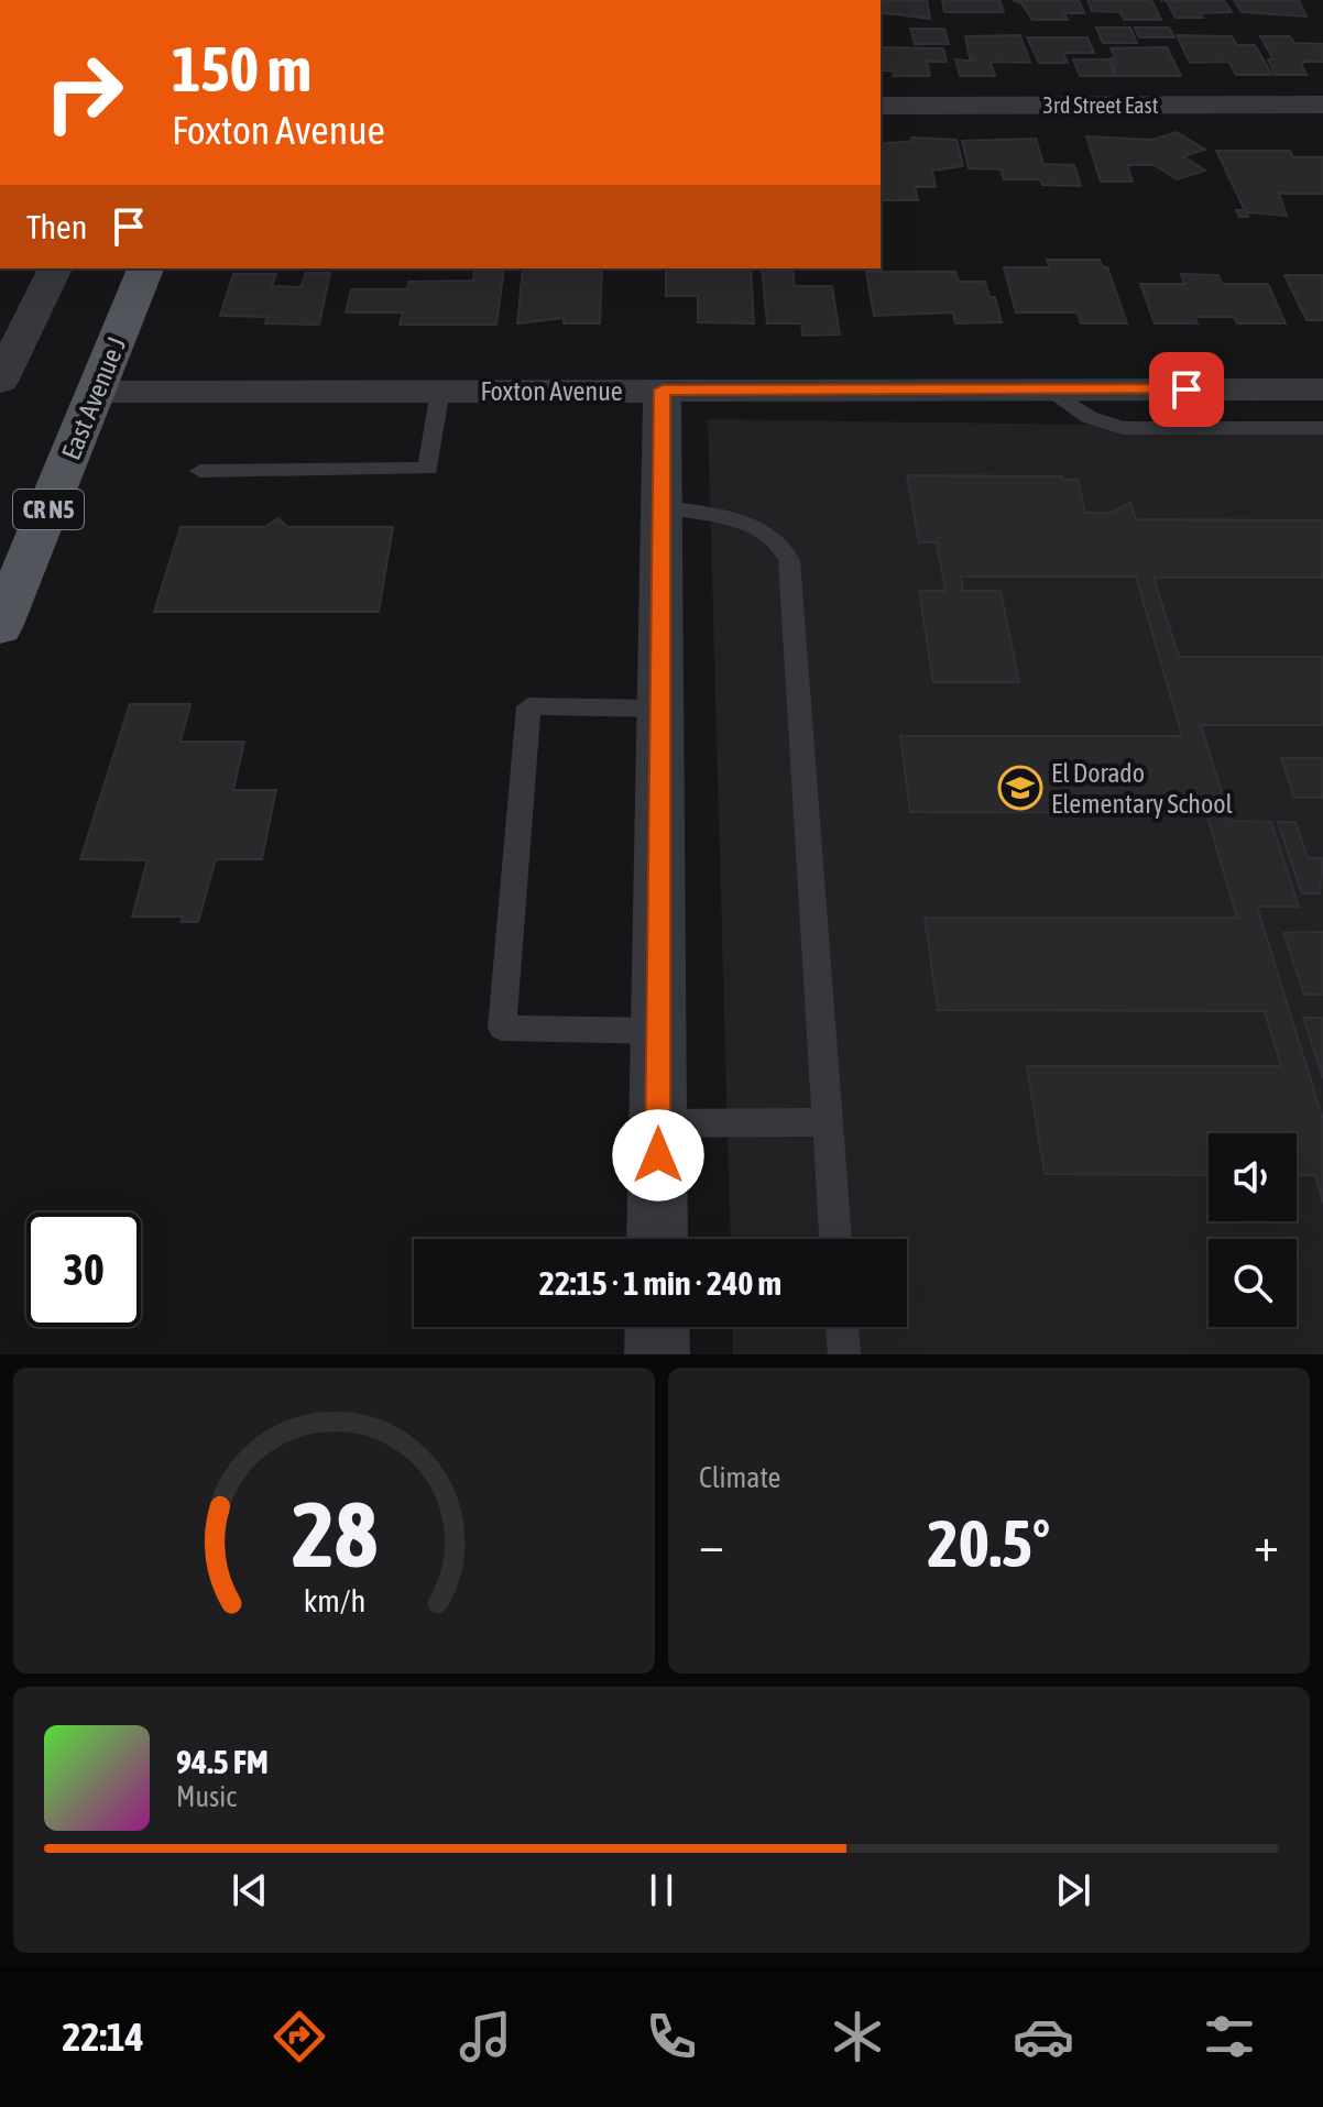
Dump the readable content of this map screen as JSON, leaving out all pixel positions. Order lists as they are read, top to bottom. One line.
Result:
{"streets":{"main road":["East Avenue J","CR N5"],"street":["3rd Street East","Foxton Avenue"]},"crossings":[["Foxton Avenue","East Avenue J"]],"places":{"school or university":["El Dorado Elementary School"]},"page":{"turn":["150 m","Foxton Avenue"],"then":"Then","limit":"30","trip":"22:15 · 1 min · 240 m","tile":"Climate","heat":["−","20.5°","+"],"song":["94.5 FM","Music"],"tabs":"22:14","gauge":["28","km/h"]}}
